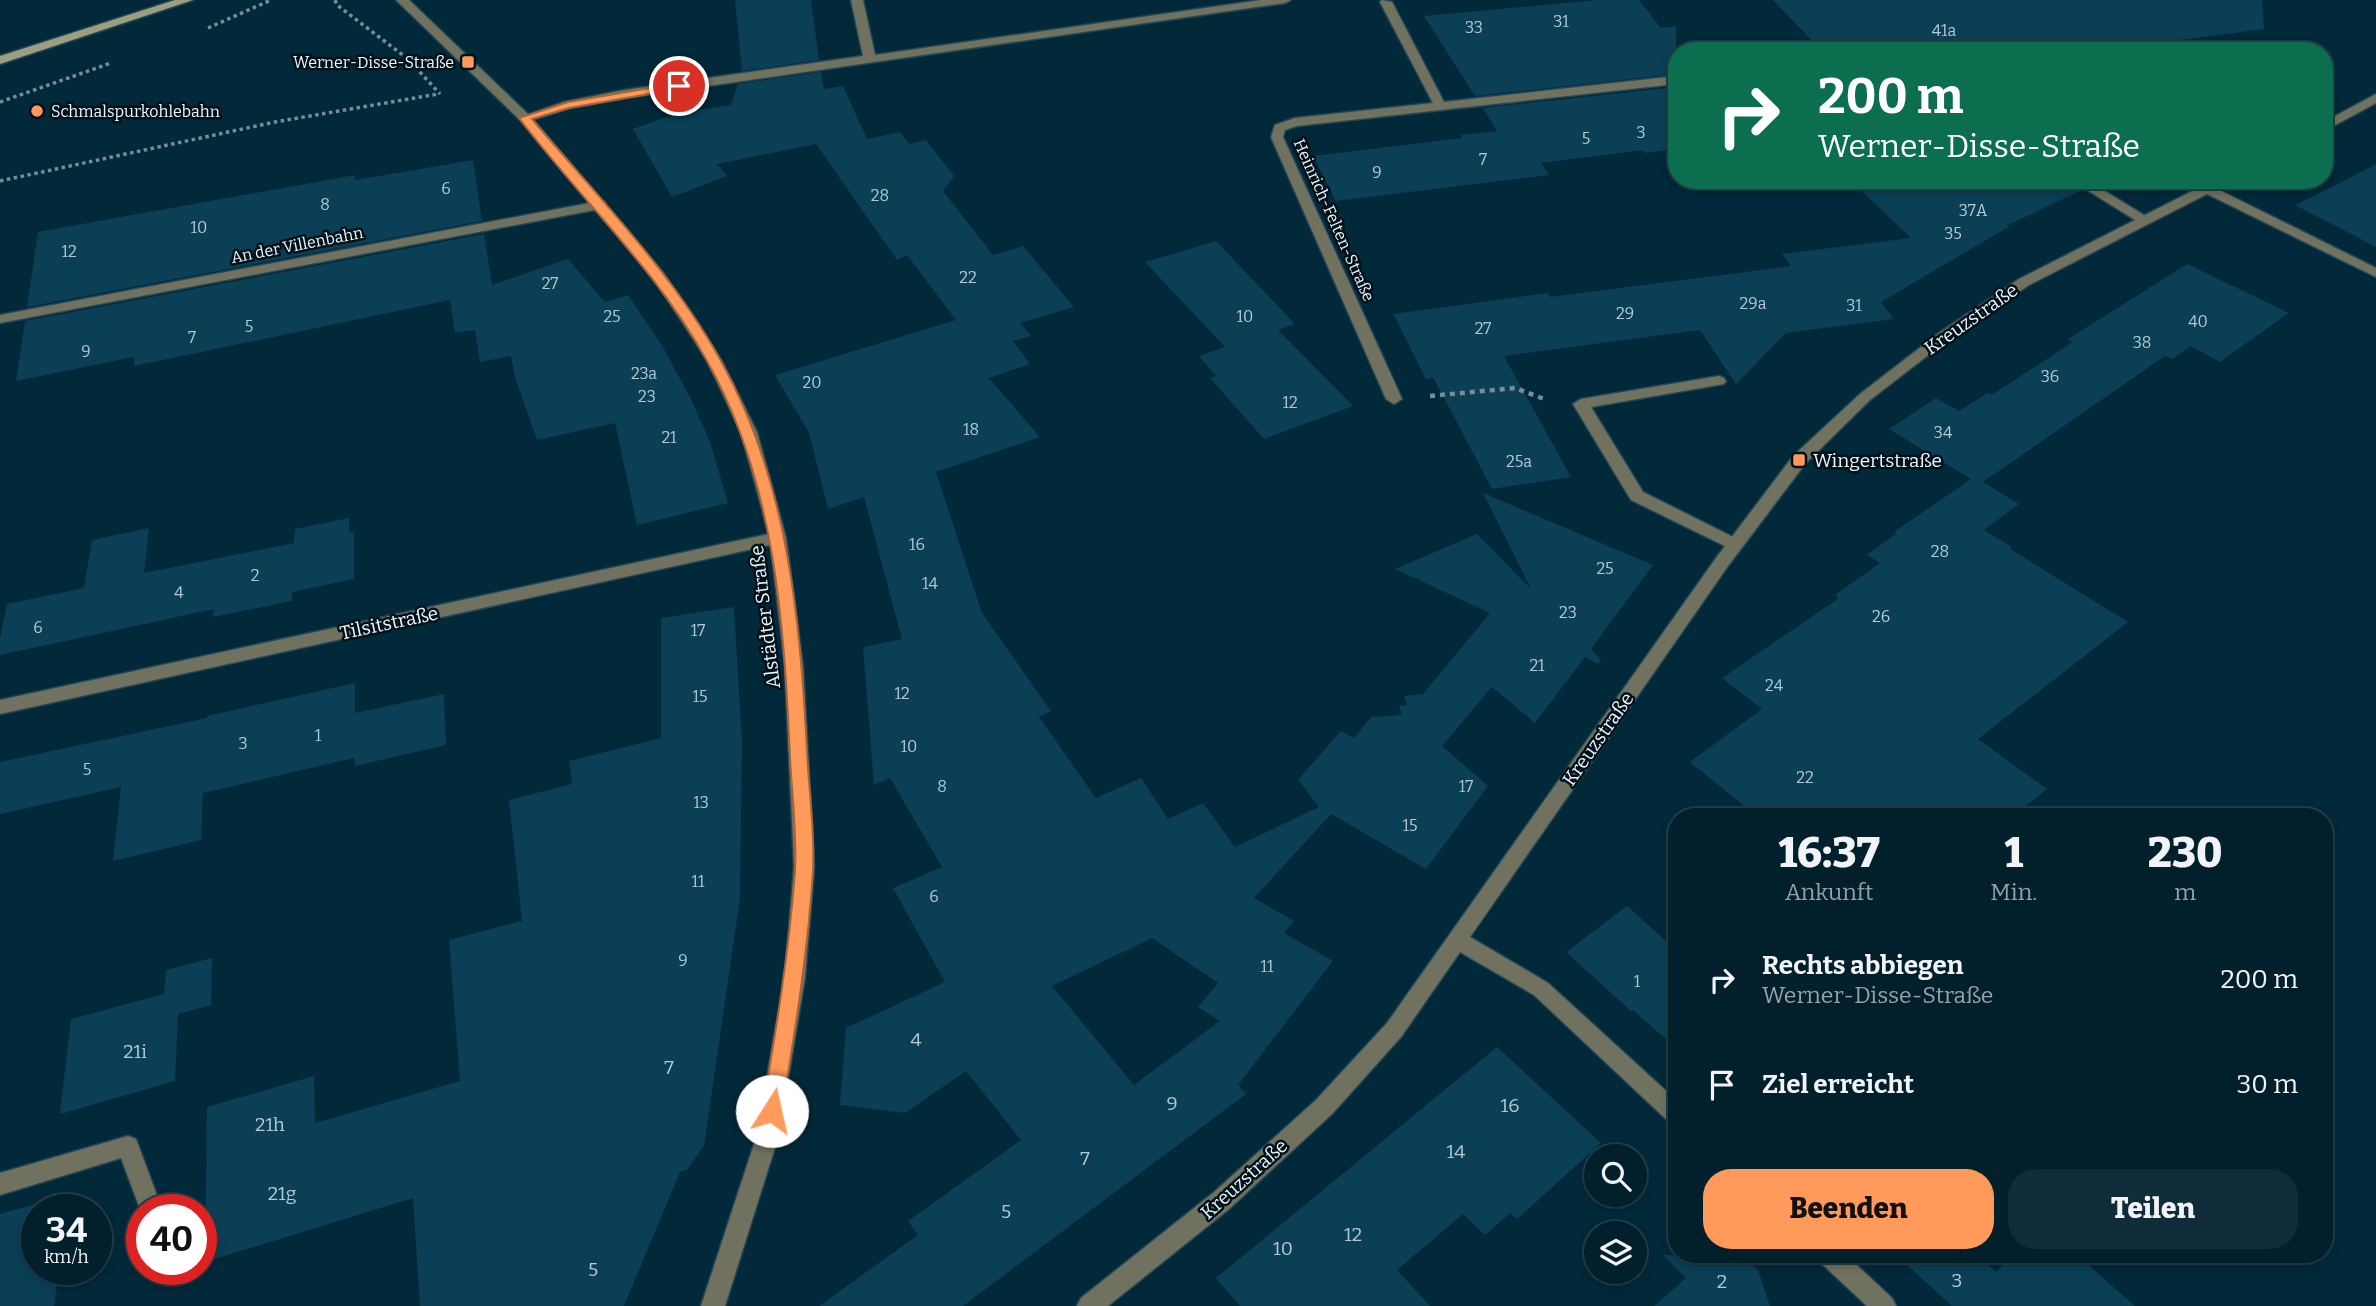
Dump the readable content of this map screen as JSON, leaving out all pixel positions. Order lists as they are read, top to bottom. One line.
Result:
{"streets":{"street":["Heinrich-Felten-Straße","An der Villenbahn","Kreuzstraße","Alstädter Straße","Tilsitstraße"]},"crossings":[["An der Villenbahn","Alstädter Straße"],["Alstädter Straße","Tilsitstraße"]],"places":{"transit":["Werner-Disse-Straße","Wingertstraße"],"other":["Schmalspurkohlebahn"]},"house_numbers":["31","33","41a","3","5","7","9","6","28","8","37A","10","35","12","22","27","29a","31","29","25","10","40","5","27","7","38","9","23a","36","20","23","12","18","34","21","25a","16","28","25","2","14","4","23","26","6","17","21","24","12","15","1","3","10","5","22","8","17","13","15","11","6","9","11","1","4","21i","7","9","16","21h","14","7","21g","5","12","10","5","3","2"],"page":{"turn":["200 m","Werner-Disse-Straße"],"eta":["16:37","Ankunft","1","Min.","230","m"],"list":[{"name":"Rechts abbiegen","note":"Werner-Disse-Straße","value":"200 m"},{"name":"Ziel erreicht","value":"30 m"}],"buttons":["Beenden","Teilen"],"speed":"34 km/h","limit":"40"}}
